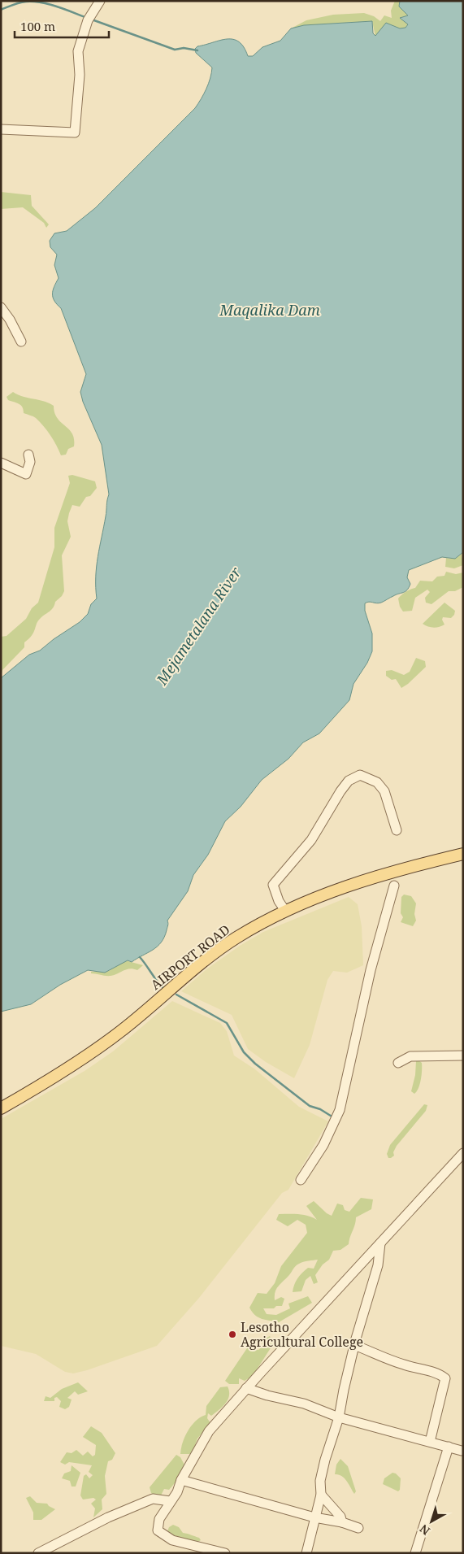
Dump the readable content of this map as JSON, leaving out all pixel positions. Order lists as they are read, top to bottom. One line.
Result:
{"streets":{"main road":["AIRPORT ROAD"]},"water":["Maqalika Dam","Mejametalana River"],"places":["Lesotho Agricultural College"],"scale_bar":"100 m","north":"bottom left"}
